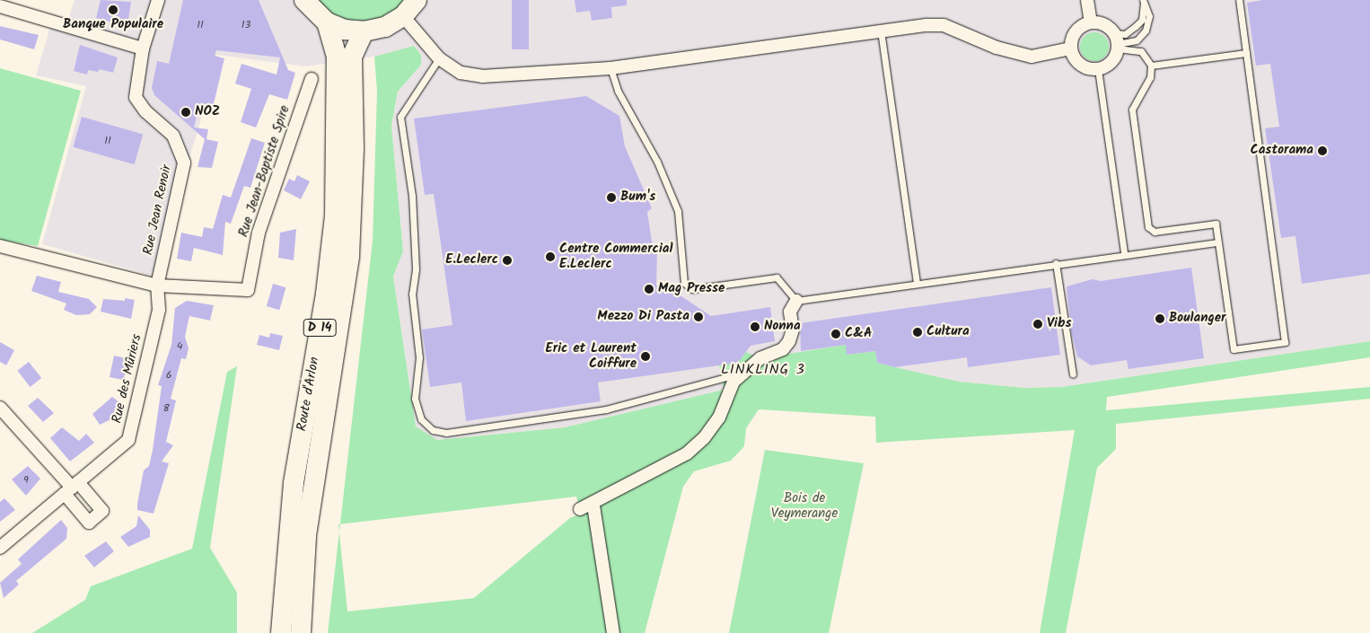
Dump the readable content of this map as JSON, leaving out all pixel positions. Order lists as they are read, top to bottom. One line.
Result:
{"streets":{"main road":["D 14","Route d'Arlon"],"street":["Rue Jean-Baptiste Spire","Rue Jean Renoir","Rue des Mûriers"]},"crossings":[["Rue Jean-Baptiste Spire","Rue Jean Renoir"],["Rue Jean-Baptiste Spire","Rue des Mûriers"],["Rue Jean Renoir","Rue des Mûriers"]],"districts":["LINKLING 3"],"parks":["Bois de Veymerange"],"places":["Banque Populaire","NOZ","Castorama","Bum's","Centre Commercial E.Leclerc","E.Leclerc","Mag Presse","Mezzo Di Pasta","Boulanger","Vibs","Nonna","Cultura","C&A","Eric et Laurent Coiffure"],"house_numbers":["11","13","11","4","6","8","9"]}
